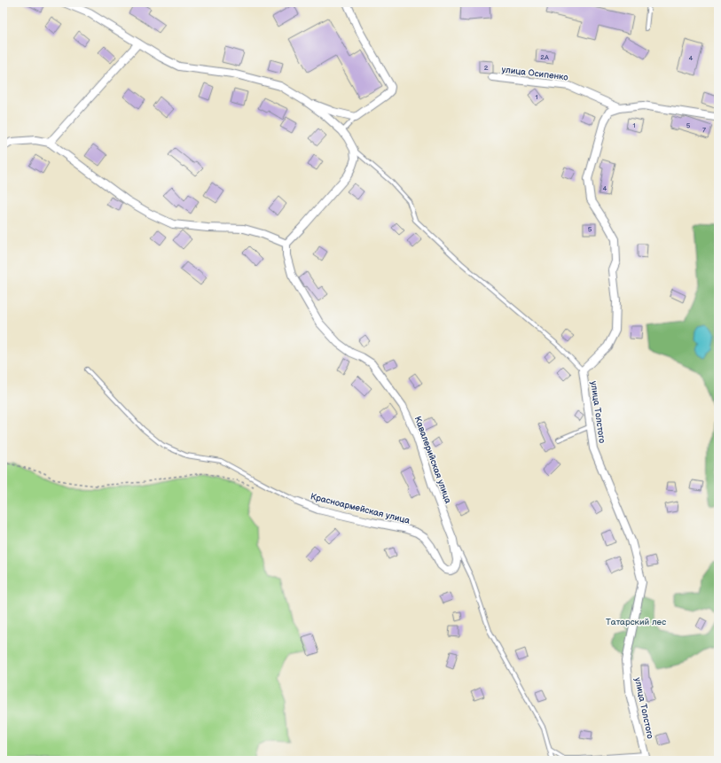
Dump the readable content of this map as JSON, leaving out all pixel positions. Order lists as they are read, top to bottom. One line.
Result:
{"streets":{"street":["улица Осипенко","улица Толстого","Кавалерийская улица","Красноармейская улица"]},"crossings":[["улица Осипенко","улица Толстого"],["Кавалерийская улица","Красноармейская улица"]],"parks":["Татарский лес"],"house_numbers":["2А","4","2","1","1","5","7","4","5"]}
